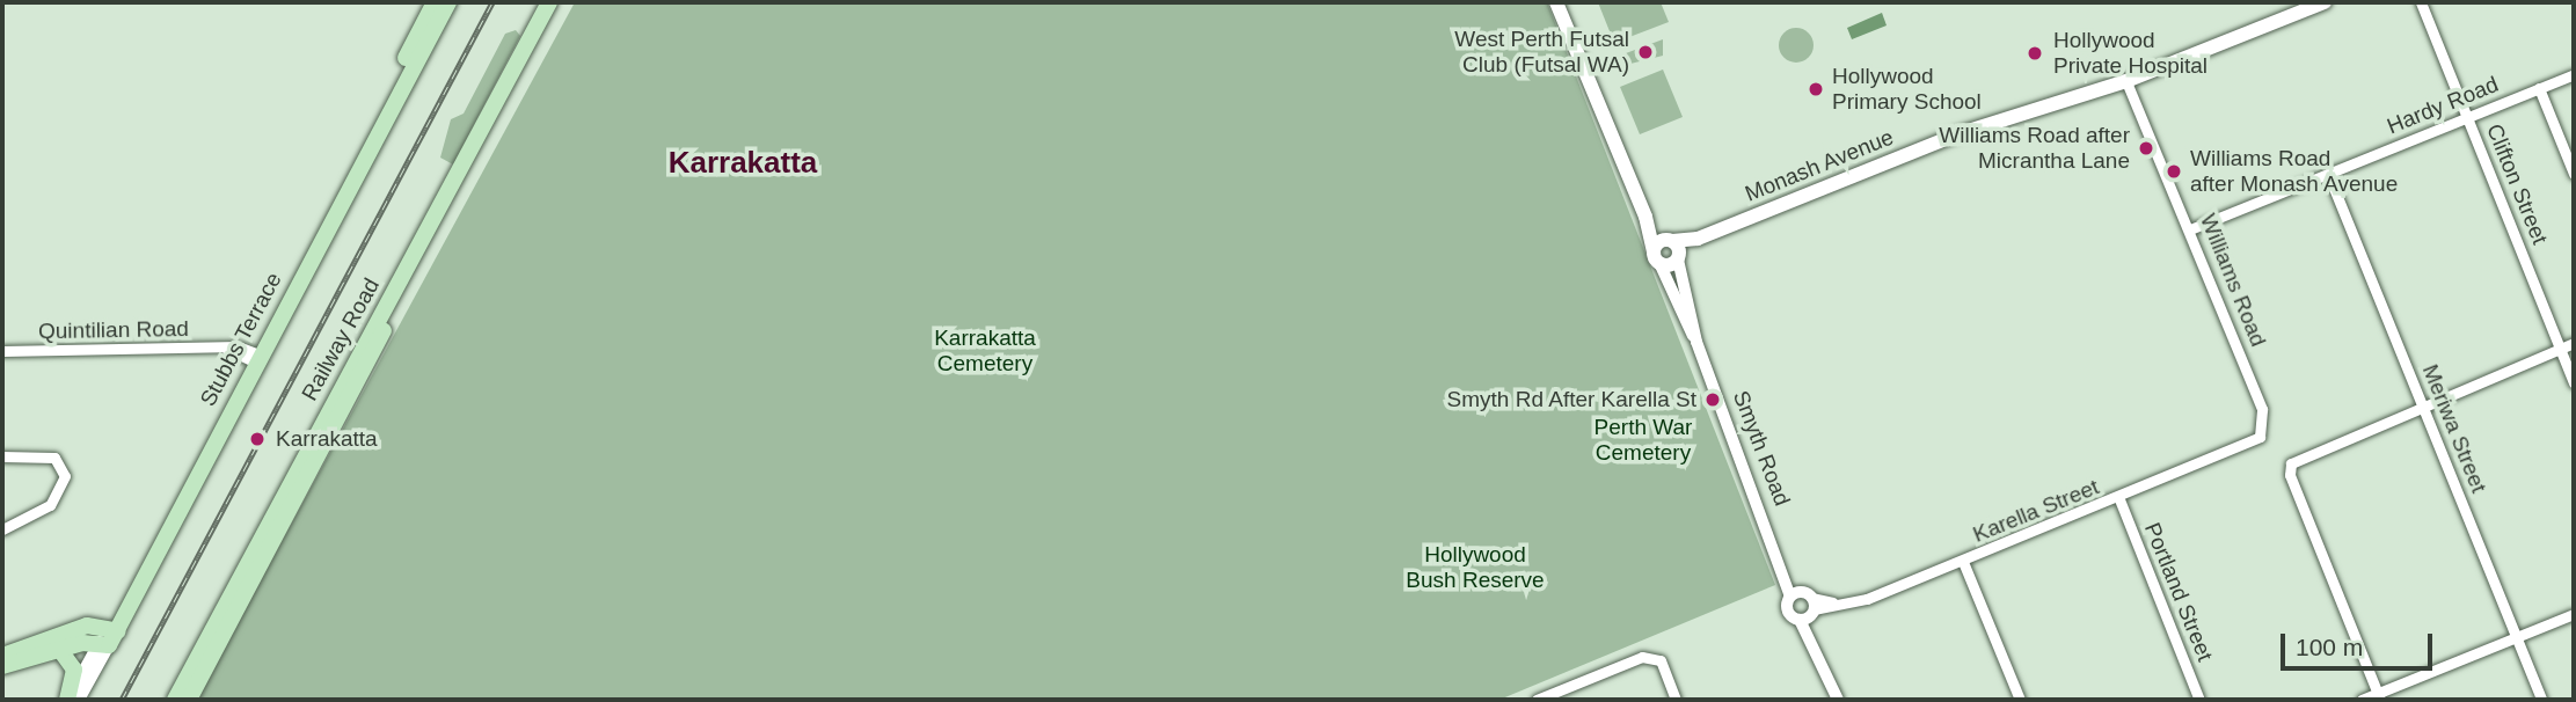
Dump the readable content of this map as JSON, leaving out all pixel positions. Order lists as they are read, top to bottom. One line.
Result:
{"streets":{"main road":["Monash Avenue","Stubbs Terrace","Railway Road","Smyth Road"],"street":["Hardy Road","Clifton Street","Williams Road","Quintilian Road","Meriwa Street","Karella Street","Portland Street"]},"crossings":[["Hardy Road","Clifton Street"],["Hardy Road","Williams Road"],["Hardy Road","Meriwa Street"],["Monash Avenue","Williams Road"],["Monash Avenue","Smyth Road"],["Williams Road","Karella Street"],["Quintilian Road","Stubbs Terrace"],["Smyth Road","Karella Street"],["Karella Street","Portland Street"]],"districts":["Karrakatta"],"parks":["Karrakatta Cemetery","Perth War Cemetery","Hollywood Bush Reserve"],"places":["West Perth Futsal Club (Futsal WA)","Hollywood Private Hospital","Hollywood Primary School","Williams Road after Micrantha Lane","Williams Road after Monash Avenue","Smyth Rd After Karella St","Karrakatta"],"scale_bar":"100 m"}
